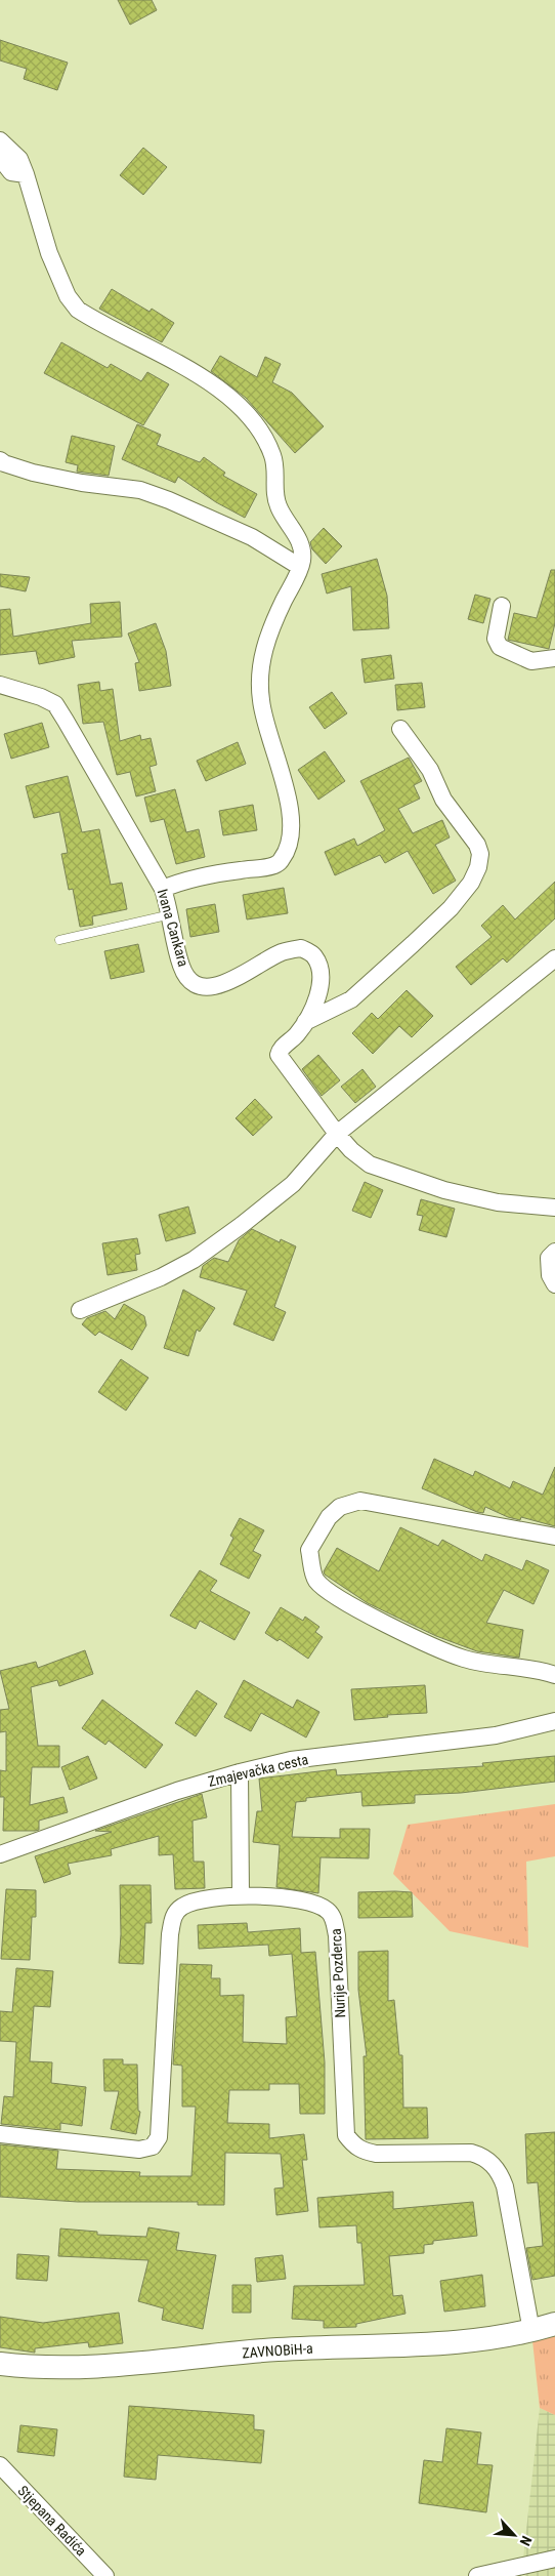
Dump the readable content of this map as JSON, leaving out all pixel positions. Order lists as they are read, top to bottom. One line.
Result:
{"streets":{"main road":["ZAVNOBiH-a"],"street":["Ivana Cankara","Zmajevačka cesta","Nurije Pozderca","Stjepana Radića"]},"crossings":[["Nurije Pozderca","ZAVNOBiH-a"]],"north":"bottom right"}
